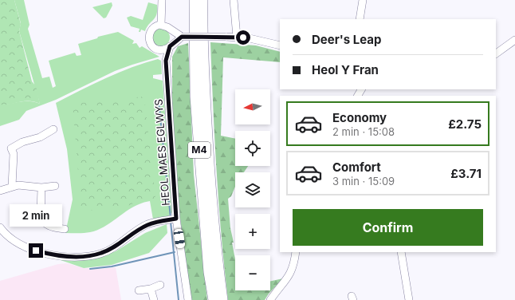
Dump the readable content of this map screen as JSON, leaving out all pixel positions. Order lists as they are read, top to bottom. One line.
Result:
{"streets":{"highway":["M4"],"street":["HEOL MAES EGLWYS"]},"north":"left","page":{"banner":["Deer's Leap","Heol Y Fran"],"map_buttons":["+","−"],"list":[{"name":"Economy","note":"2 min · 15:08","value":"£2.75"},{"name":"Comfort","note":"3 min · 15:09","value":"£3.71"}],"buttons":"Confirm","bubble":"2 min"}}
